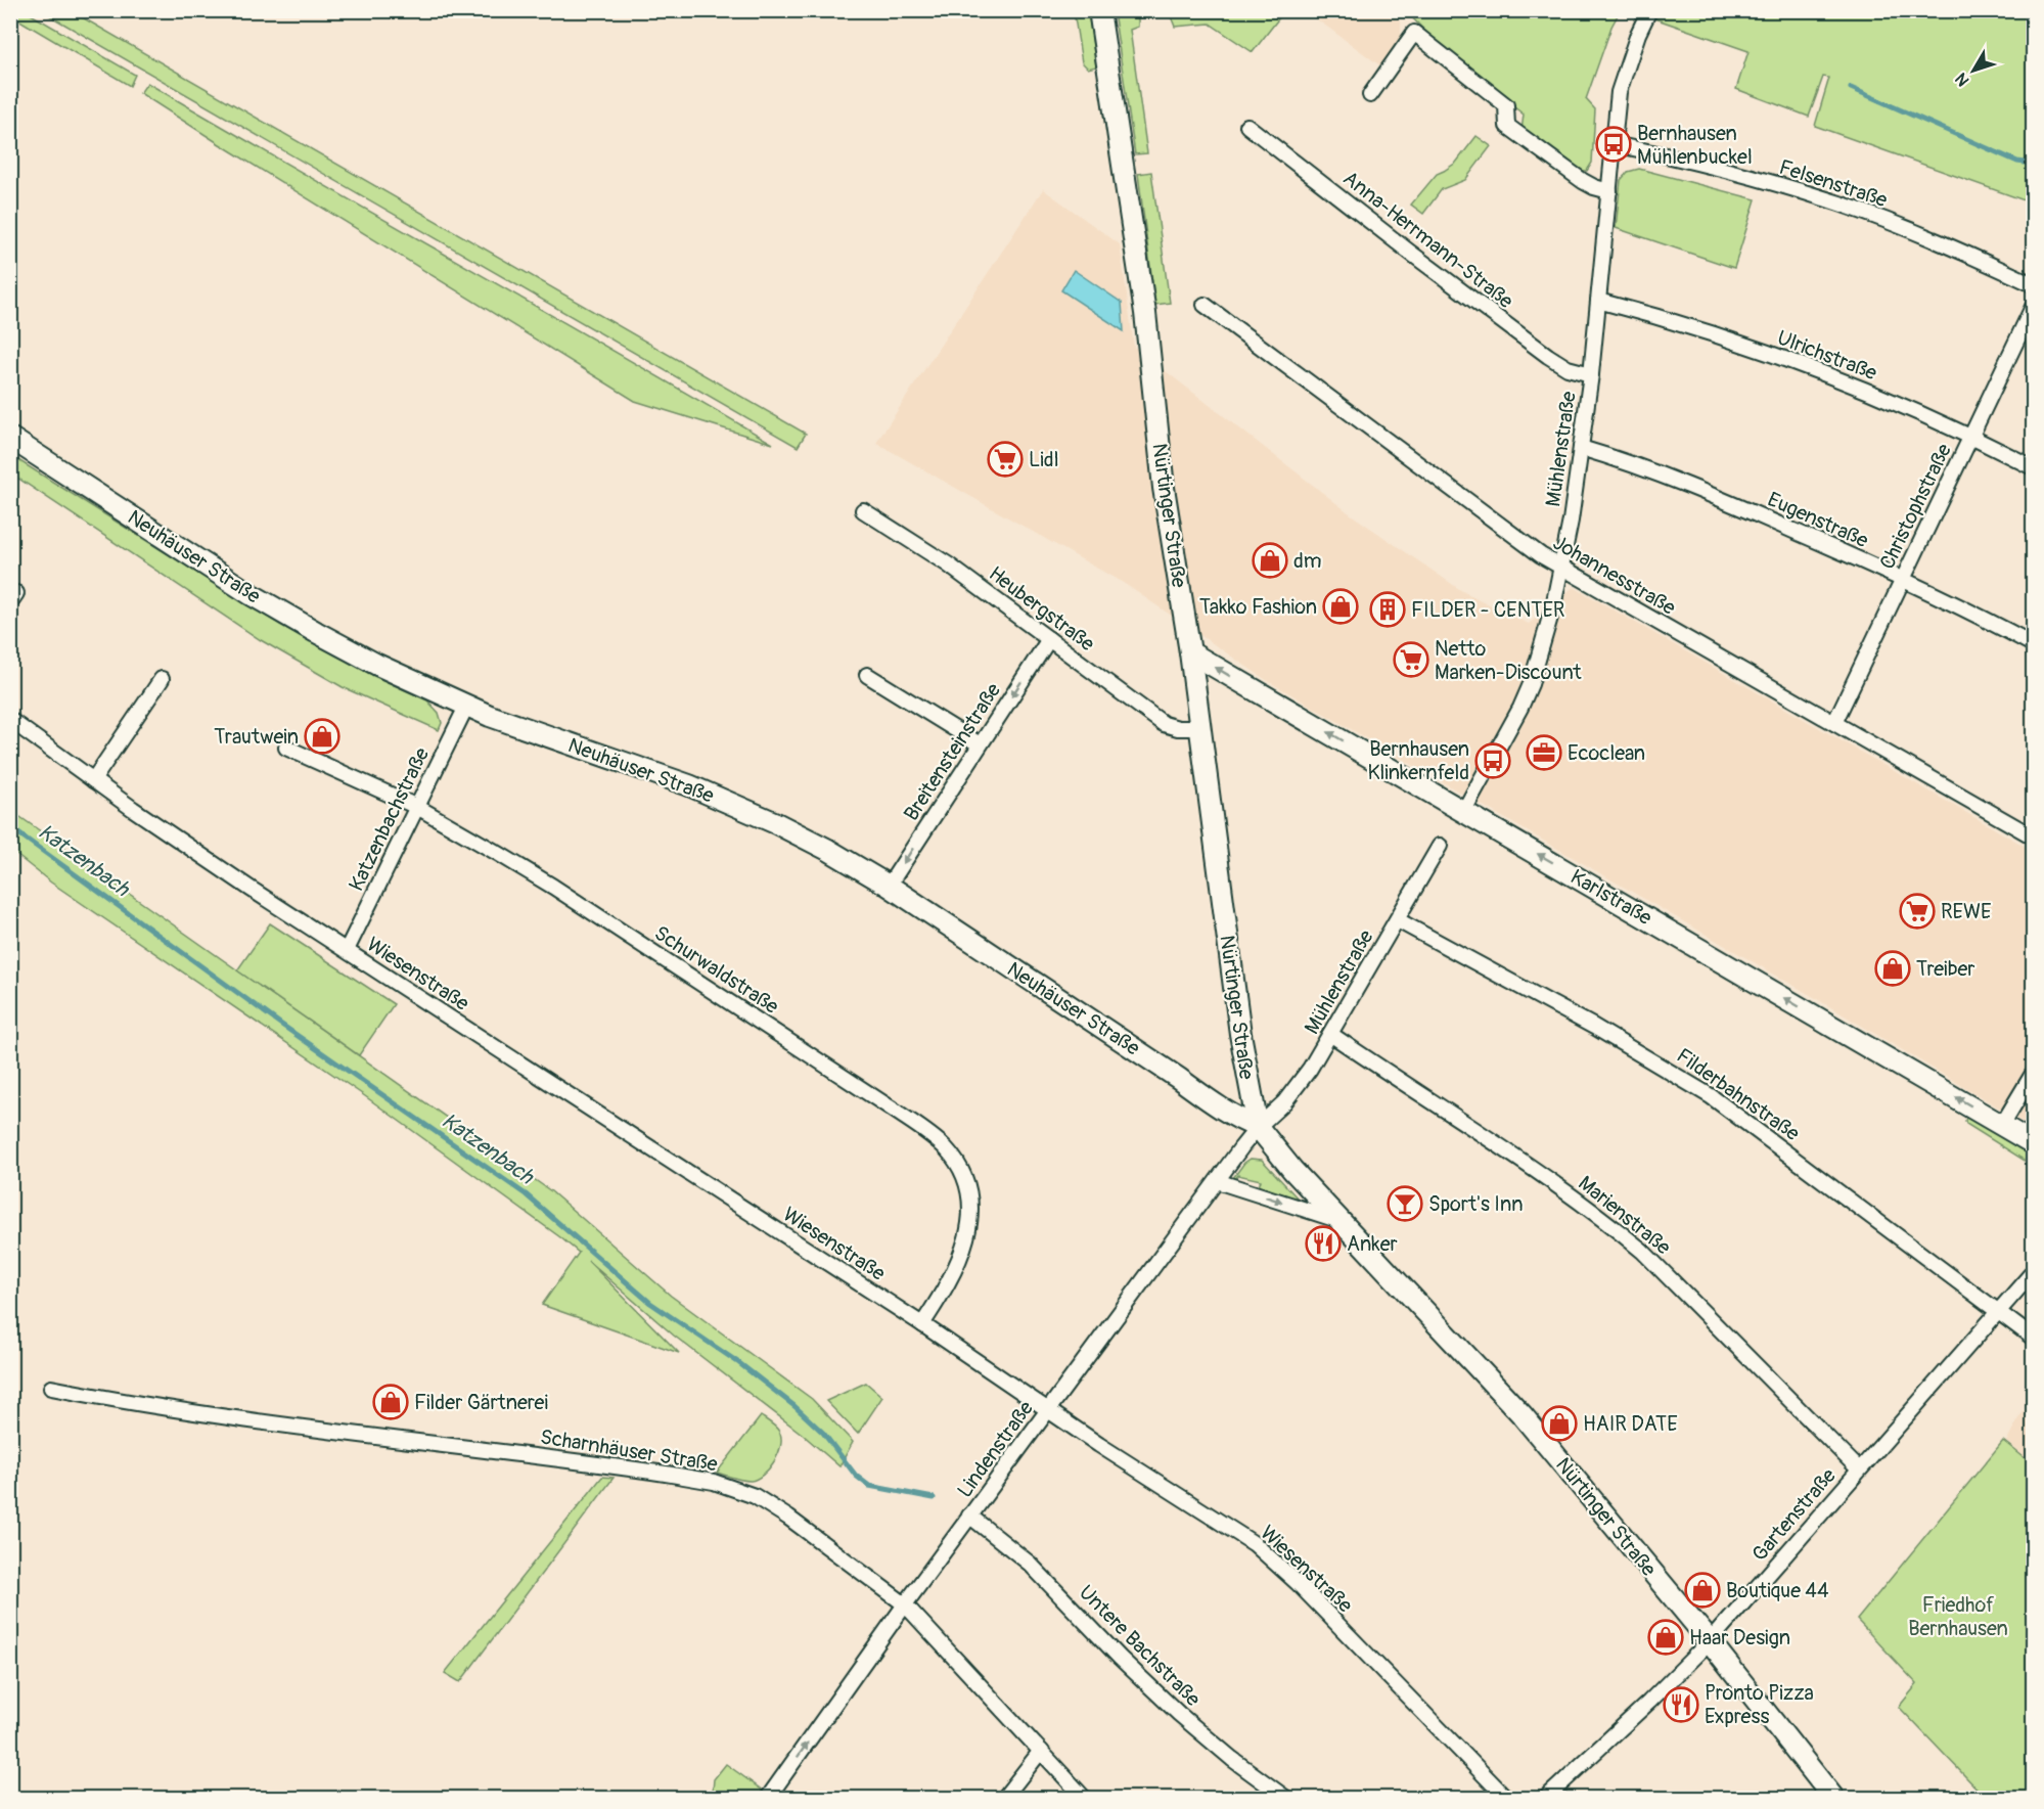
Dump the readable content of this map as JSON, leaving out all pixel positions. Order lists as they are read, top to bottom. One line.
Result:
{"streets":{"main road":["Nürtinger Straße","Neuhäuser Straße","Karlstraße"],"street":["Felsenstraße","Anna-Herrmann-Straße","Ulrichstraße","Mühlenstraße","Christophstraße","Eugenstraße","Johannesstraße","Heubergstraße","Breitensteinstraße","Katzenbachstraße","Schurwaldstraße","Wiesenstraße","Filderbahnstraße","Marienstraße","Lindenstraße","Scharnhäuser Straße","Gartenstraße","Untere Bachstraße"]},"crossings":[["Felsenstraße","Mühlenstraße"],["Anna-Herrmann-Straße","Mühlenstraße"],["Ulrichstraße","Mühlenstraße"],["Ulrichstraße","Christophstraße"],["Mühlenstraße","Nürtinger Straße"],["Mühlenstraße","Eugenstraße"],["Mühlenstraße","Neuhäuser Straße"],["Mühlenstraße","Johannesstraße"],["Mühlenstraße","Karlstraße"],["Mühlenstraße","Filderbahnstraße"],["Mühlenstraße","Marienstraße"],["Mühlenstraße","Lindenstraße"],["Christophstraße","Eugenstraße"],["Christophstraße","Johannesstraße"],["Nürtinger Straße","Neuhäuser Straße"],["Nürtinger Straße","Heubergstraße"],["Nürtinger Straße","Karlstraße"],["Nürtinger Straße","Lindenstraße"],["Nürtinger Straße","Gartenstraße"],["Neuhäuser Straße","Breitensteinstraße"],["Neuhäuser Straße","Katzenbachstraße"],["Neuhäuser Straße","Lindenstraße"],["Heubergstraße","Breitensteinstraße"],["Katzenbachstraße","Schurwaldstraße"],["Katzenbachstraße","Wiesenstraße"],["Schurwaldstraße","Wiesenstraße"],["Wiesenstraße","Lindenstraße"],["Filderbahnstraße","Gartenstraße"],["Marienstraße","Gartenstraße"],["Lindenstraße","Scharnhäuser Straße"],["Lindenstraße","Untere Bachstraße"]],"one_way":["Breitensteinstraße","Karlstraße"],"water":["Katzenbach"],"parks":["Friedhof Bernhausen"],"places":{"bus stop":["Bernhausen Mühlenbuckel","Bernhausen Klinkernfeld"],"supermarket":["Lidl","Netto Marken-Discount","REWE"],"shop":["dm","Takko Fashion","Trautwein","Treiber","Filder Gärtnerei","HAIR DATE","Boutique 44","Haar Design"],"building":["FILDER - CENTER"],"office":["Ecoclean"],"bar":["Sport's Inn"],"restaurant":["Anker","Pronto Pizza Express"]},"north":"bottom left"}
